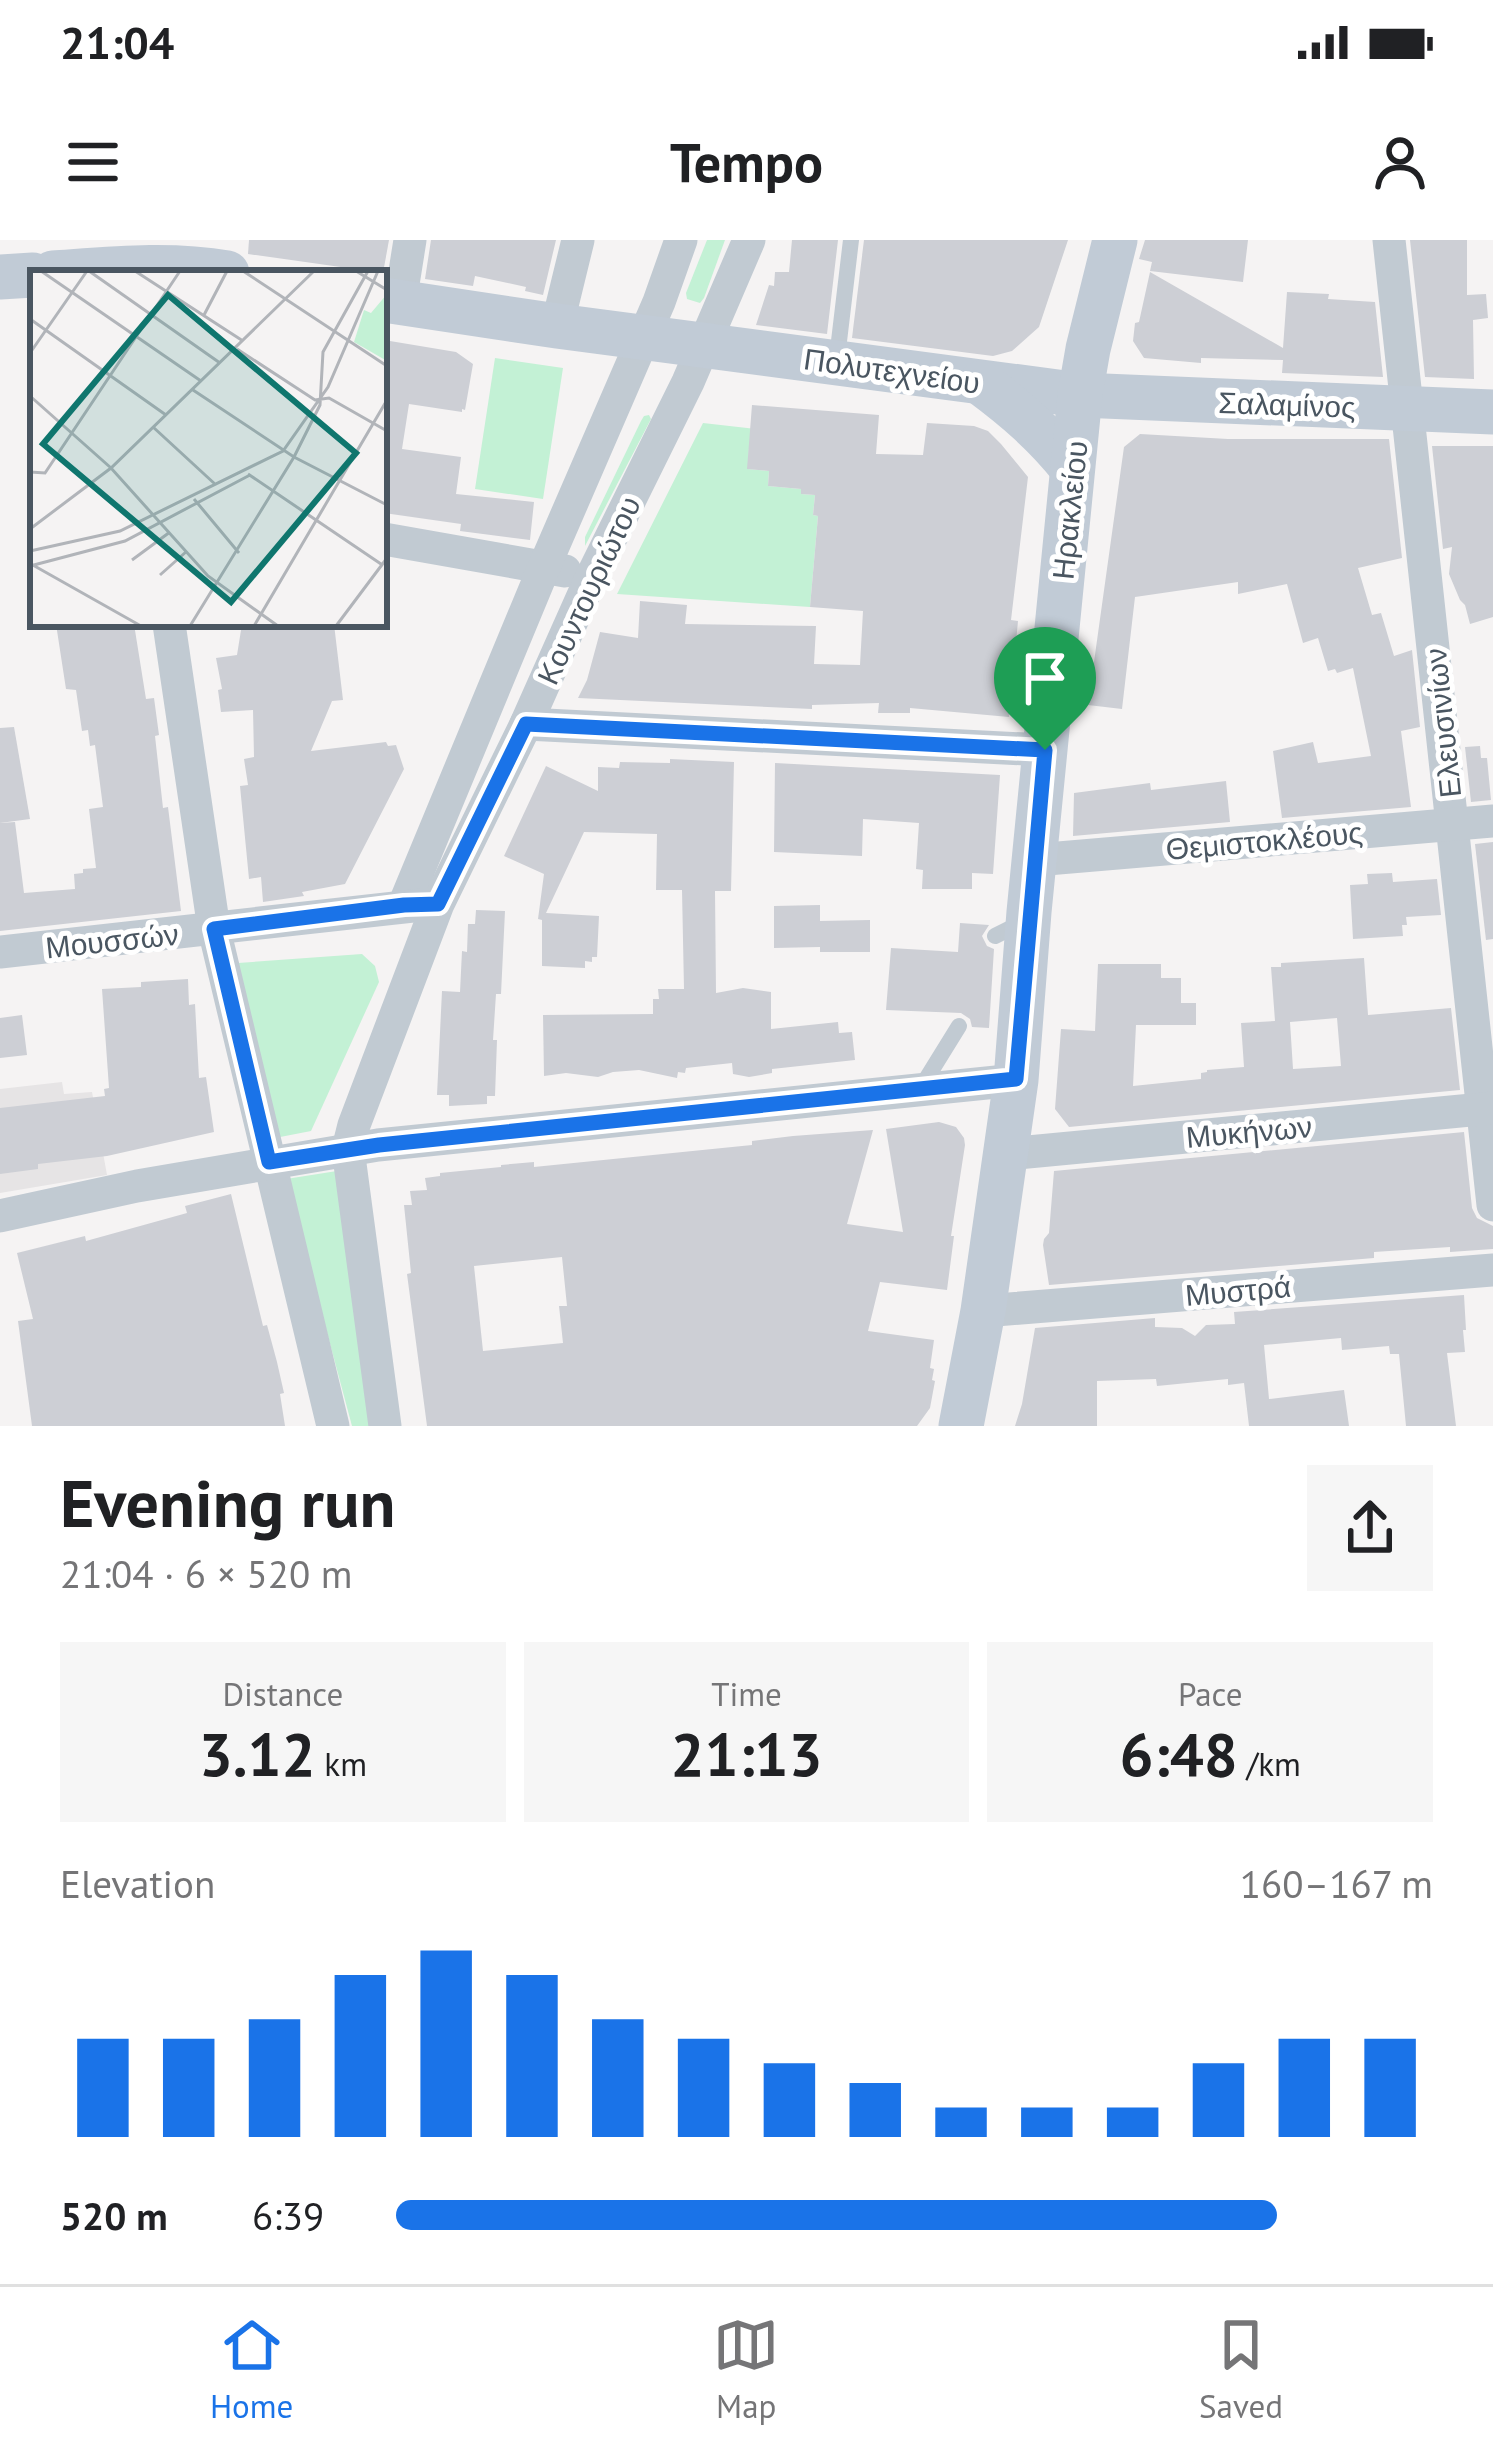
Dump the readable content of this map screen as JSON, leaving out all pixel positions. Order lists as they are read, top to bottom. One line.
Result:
{"streets":{"main road":["Πολυτεχνείου","Σαλαμίνος","Ηρακλείου"],"street":["Κουντουριώτου","Ελευσινίων","Θεμιστοκλέους","Μουσσών","Μυκήνων","Μυστρά"]},"crossings":[["Πολυτεχνείου","Σαλαμίνος"],["Πολυτεχνείου","Ηρακλείου"],["Πολυτεχνείου","Κουντουριώτου"],["Σαλαμίνος","Ηρακλείου"],["Σαλαμίνος","Ελευσινίων"],["Ηρακλείου","Θεμιστοκλέους"],["Ηρακλείου","Μυκήνων"],["Ηρακλείου","Μυστρά"],["Κουντουριώτου","Μουσσών"],["Ελευσινίων","Θεμιστοκλέους"],["Ελευσινίων","Μυκήνων"]],"page":{"status":"21:04","header":"Tempo","heading":["Evening run","21:04 · 6 × 520 m"],"stats":[["Distance","3.12 km"],["Time","21:13"],["Pace","6:48 /km"]],"chart":["Elevation","160–167 m"],"list":[{"name":"520 m","note":"6:39"}],"tabs":["Home","Map","Saved"]}}
